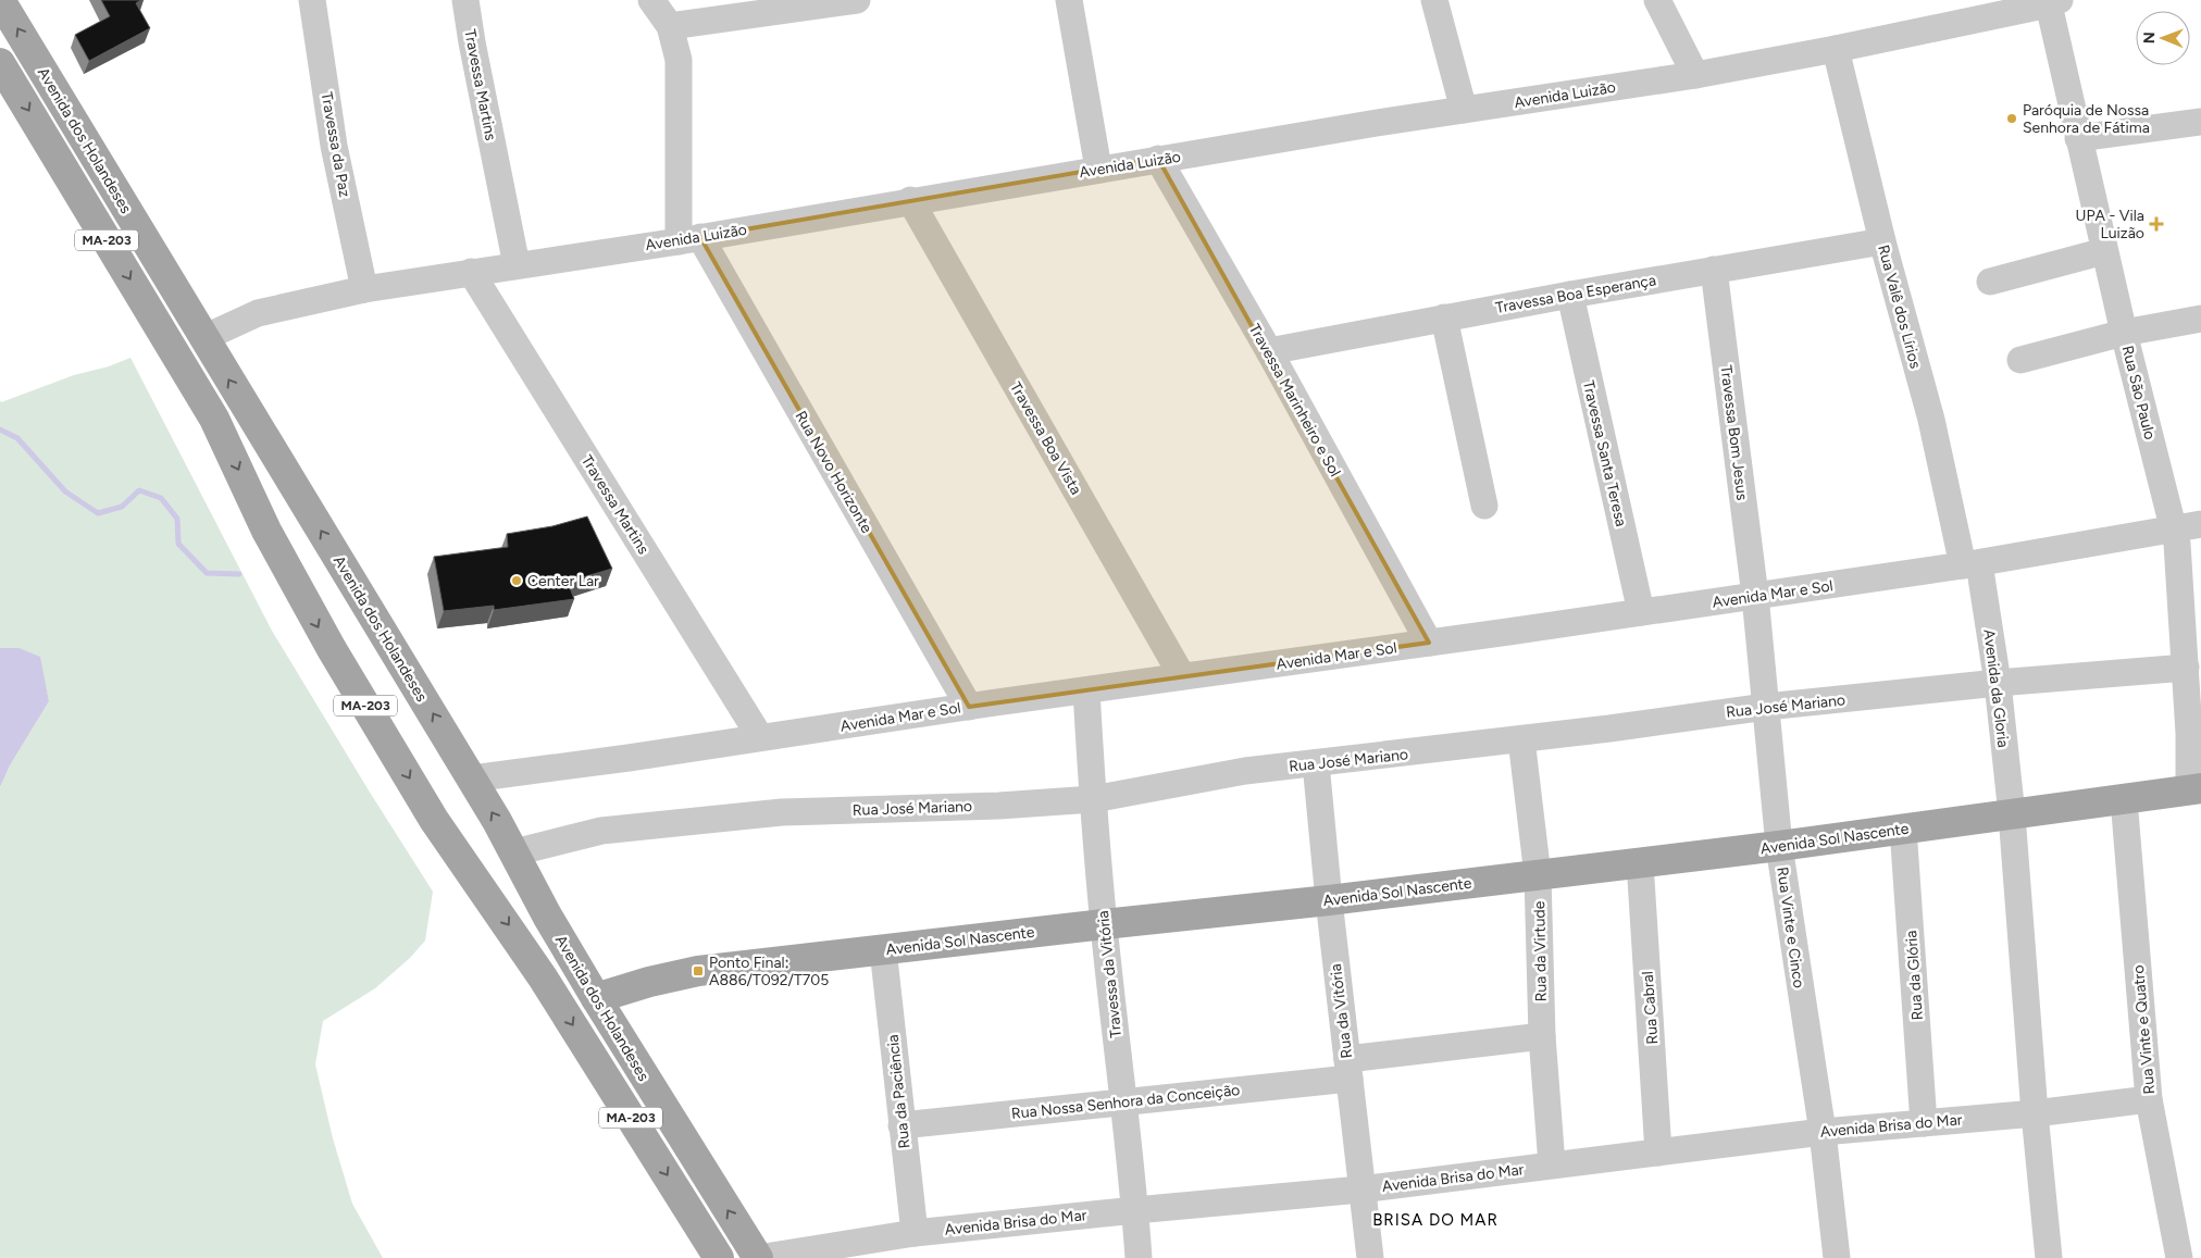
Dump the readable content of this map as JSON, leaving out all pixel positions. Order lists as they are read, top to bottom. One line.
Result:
{"streets":{"main road":["Avenida dos Holandeses","MA-203","Avenida Sol Nascente"],"street":["Travessa Martins","Avenida Luizão","Travessa da Paz","Travessa Boa Esperança","Rua Valê dos Lírios","Rua São Paulo","Travessa Marinheiro e Sol","Travessa Bom Jesus","Travessa Boa Vista","Travessa Santa Teresa","Rua Novo Horizonte","Avenida Mar e Sol","Avenida da Gloria","Rua José Mariano","Rua Vinte e Cinco","Rua da Virtude","Travessa da Vitória","Rua da Glória","Rua Cabral","Rua da Vitória","Rua Vinte e Quatro","Rua da Paciência","Rua Nossa Senhora da Conceição","Avenida Brisa do Mar"]},"crossings":[["Travessa Martins","Avenida Luizão"],["Travessa Martins","Avenida Mar e Sol"],["Avenida Luizão","Avenida dos Holandeses"],["Avenida Luizão","Travessa da Paz"],["Avenida Luizão","Rua Valê dos Lírios"],["Avenida Luizão","Rua São Paulo"],["Avenida Luizão","Travessa Marinheiro e Sol"],["Avenida Luizão","Travessa Boa Vista"],["Avenida Luizão","Rua Novo Horizonte"],["Avenida dos Holandeses","Avenida Mar e Sol"],["Avenida dos Holandeses","Rua José Mariano"],["Avenida dos Holandeses","Avenida Sol Nascente"],["Avenida dos Holandeses","Avenida Brisa do Mar"],["Travessa Boa Esperança","Rua Valê dos Lírios"],["Travessa Boa Esperança","Travessa Marinheiro e Sol"],["Travessa Boa Esperança","Travessa Bom Jesus"],["Travessa Boa Esperança","Travessa Santa Teresa"],["Rua Valê dos Lírios","Avenida Mar e Sol"],["Rua Valê dos Lírios","Avenida da Gloria"],["Rua São Paulo","Avenida Mar e Sol"],["Rua São Paulo","Rua José Mariano"],["Rua São Paulo","Avenida Sol Nascente"],["Travessa Marinheiro e Sol","Avenida Mar e Sol"],["Travessa Bom Jesus","Avenida Mar e Sol"],["Travessa Bom Jesus","Rua Vinte e Cinco"],["Travessa Boa Vista","Avenida Mar e Sol"],["Travessa Santa Teresa","Avenida Mar e Sol"],["Rua Novo Horizonte","Avenida Mar e Sol"],["Avenida Mar e Sol","Avenida da Gloria"],["Avenida Mar e Sol","Rua Vinte e Cinco"],["Avenida Mar e Sol","Travessa da Vitória"],["Avenida da Gloria","Rua José Mariano"],["Avenida da Gloria","Avenida Sol Nascente"],["Rua José Mariano","Rua Vinte e Cinco"],["Rua José Mariano","Rua da Virtude"],["Rua José Mariano","Travessa da Vitória"],["Rua José Mariano","Rua da Vitória"],["Avenida Sol Nascente","Rua Vinte e Cinco"],["Avenida Sol Nascente","Rua da Virtude"],["Avenida Sol Nascente","Travessa da Vitória"],["Avenida Sol Nascente","Rua da Glória"],["Avenida Sol Nascente","Rua Cabral"],["Avenida Sol Nascente","Rua da Vitória"],["Avenida Sol Nascente","Rua Vinte e Quatro"],["Avenida Sol Nascente","Rua da Paciência"],["Rua Vinte e Cinco","Avenida Brisa do Mar"],["Rua da Virtude","Rua Nossa Senhora da Conceição"],["Rua da Virtude","Avenida Brisa do Mar"],["Travessa da Vitória","Rua Nossa Senhora da Conceição"],["Travessa da Vitória","Avenida Brisa do Mar"],["Rua da Glória","Avenida Brisa do Mar"],["Rua Cabral","Avenida Brisa do Mar"],["Rua da Vitória","Rua Nossa Senhora da Conceição"],["Rua da Vitória","Avenida Brisa do Mar"],["Rua Vinte e Quatro","Avenida Brisa do Mar"],["Rua da Paciência","Rua Nossa Senhora da Conceição"],["Rua da Paciência","Avenida Brisa do Mar"]],"districts":["BRISA DO MAR"],"places":{"other":["Paróquia de Nossa Senhora de Fátima","Center Lar"],"health":["UPA - Vila Luizão"],"transit":["Ponto Final: A886/T092/T705"]},"north":"left"}
